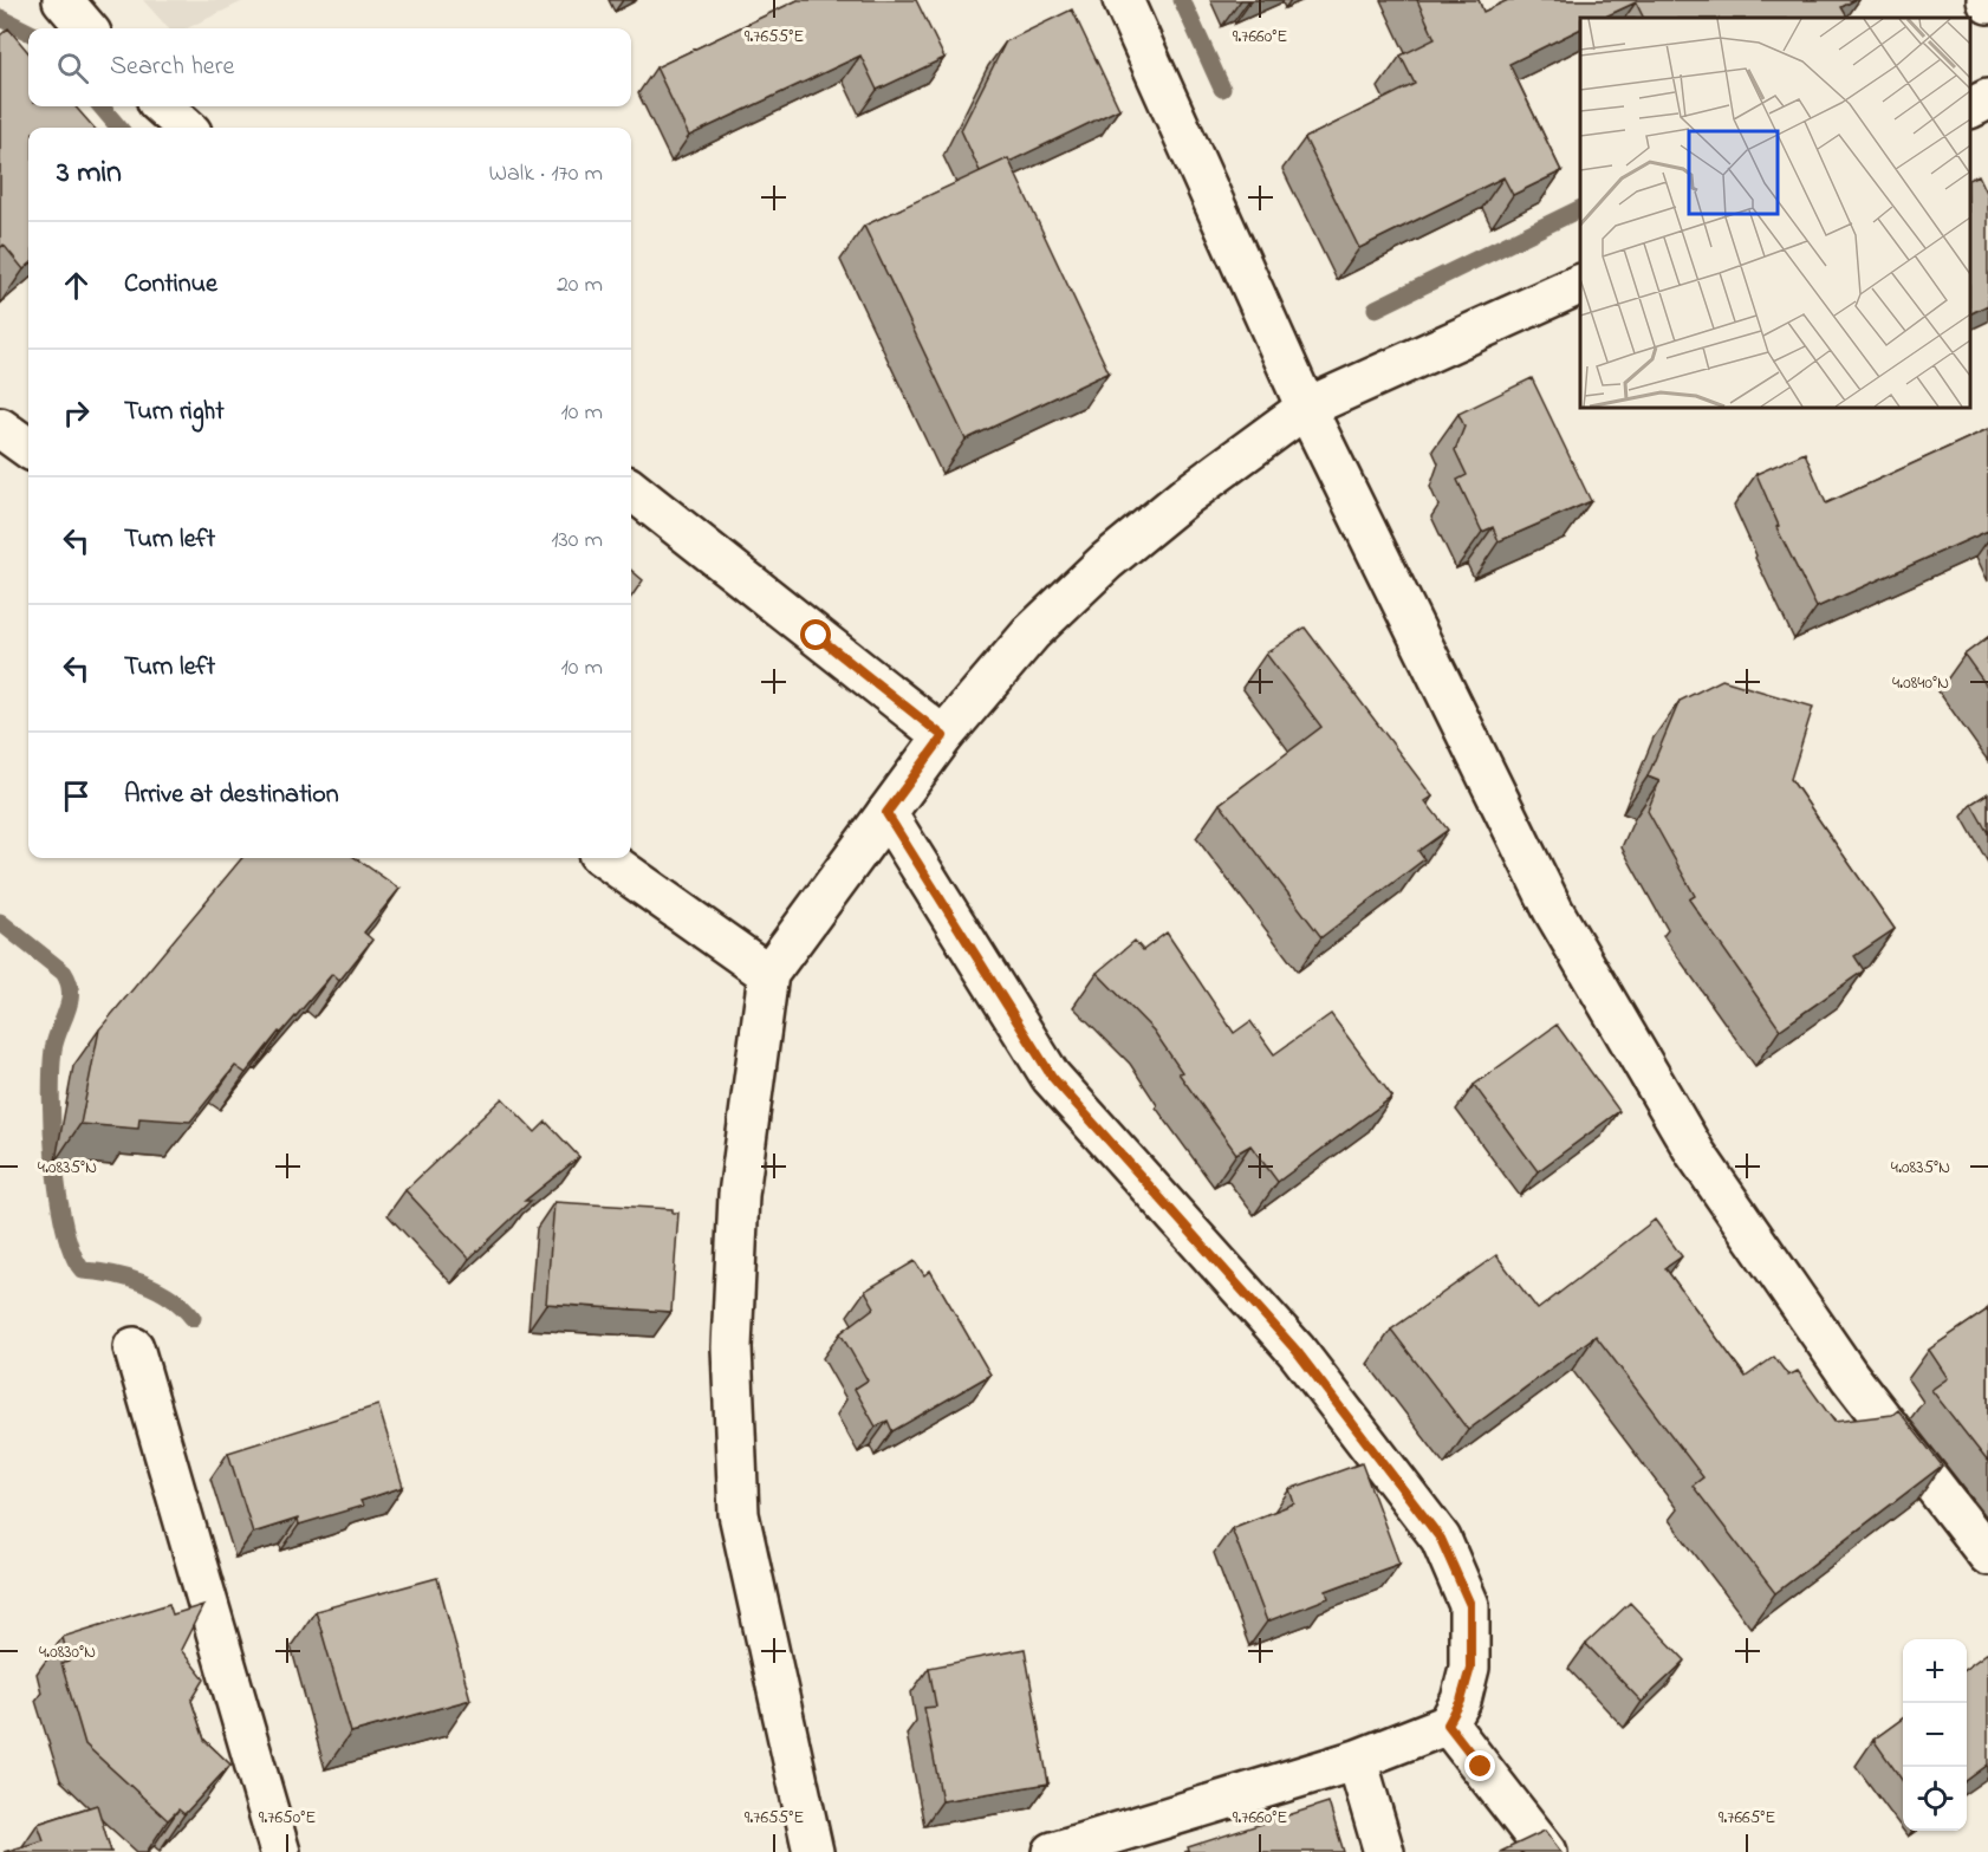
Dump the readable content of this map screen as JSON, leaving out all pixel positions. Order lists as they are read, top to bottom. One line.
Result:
{"page":{"search":"Search here","heading":["3 min","Walk · 170 m"],"list":[["Continue","20 m"],["Turn right","10 m"],["Turn left","130 m"],["Turn left","10 m"],"Arrive at destination"],"map_buttons":["+","−"]},"coordinates":["9.7655°E","9.7660°E","4.0840°N","4.0835°N","4.0830°N","9.7650°E","9.7665°E"]}
